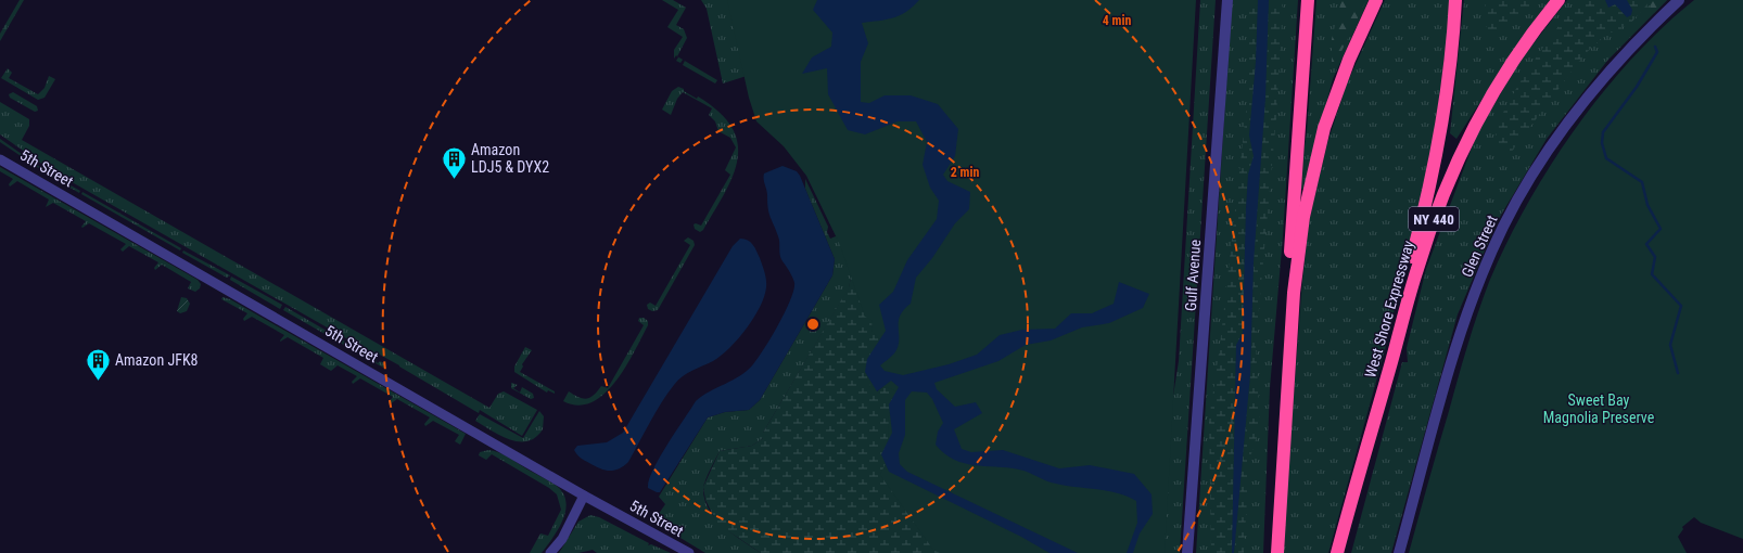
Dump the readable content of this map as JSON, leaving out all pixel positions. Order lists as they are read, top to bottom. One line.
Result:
{"streets":{"highway":["NY 440","West Shore Expressway"],"street":["5th Street","Glen Street","Gulf Avenue"]},"parks":["Sweet Bay Magnolia Preserve"],"places":{"building":["Amazon LDJ5 & DYX2","Amazon JFK8"]},"rings":["4 min","2 min"]}
